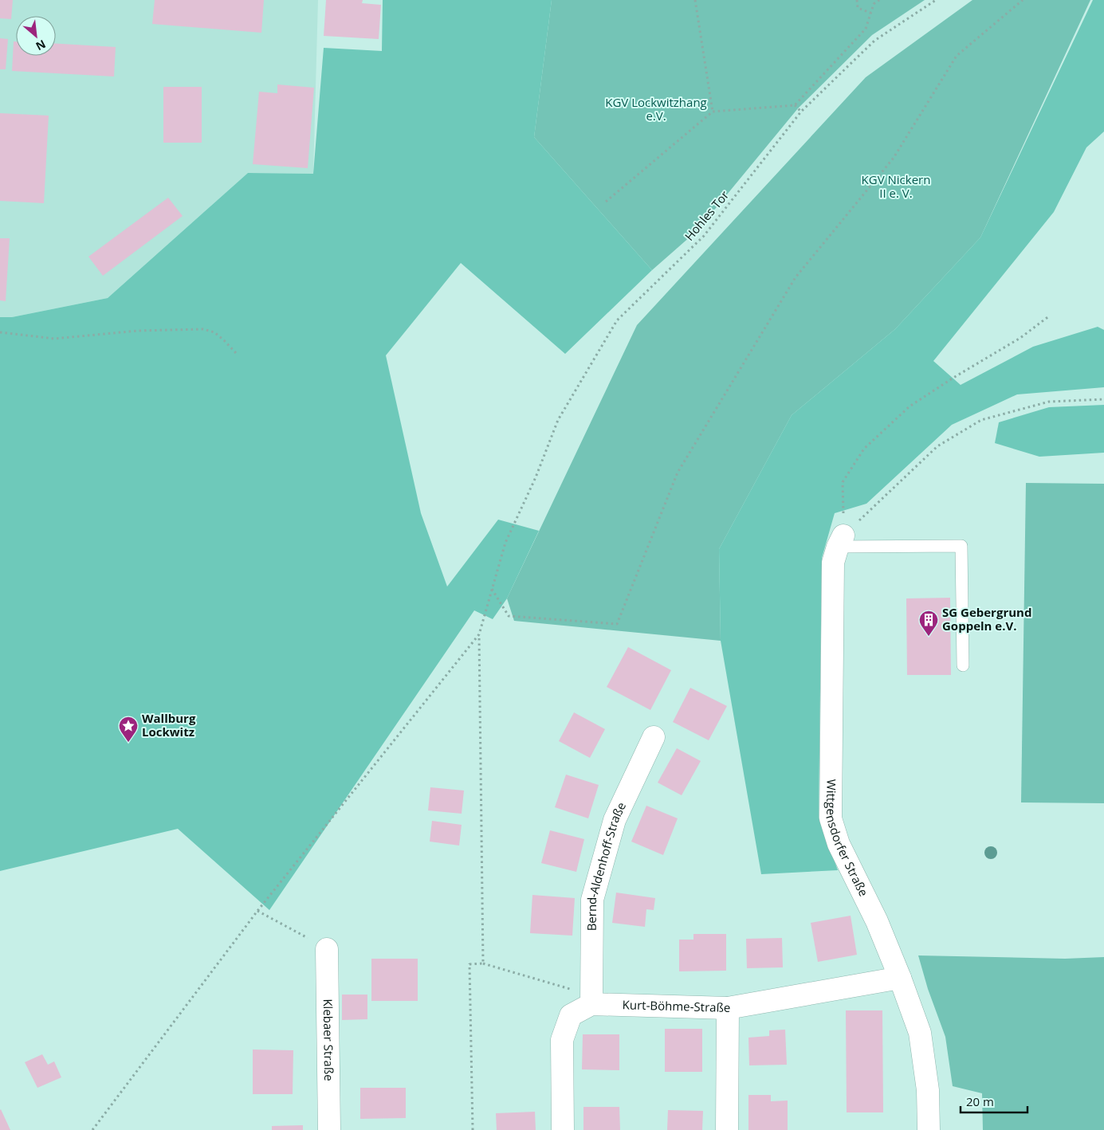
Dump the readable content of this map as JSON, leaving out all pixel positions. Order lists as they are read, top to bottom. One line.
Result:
{"streets":{"street":["Wittgensdorfer Straße","Bernd-Aldenhoff-Straße","Kurt-Böhme-Straße","Klebaer Straße"],"path":["Hohles Tor"]},"crossings":[["Wittgensdorfer Straße","Kurt-Böhme-Straße"],["Bernd-Aldenhoff-Straße","Kurt-Böhme-Straße"]],"parks":["KGV Lockwitzhang e.V.","KGV Nickern II e. V."],"places":{"building":["SG Gebergrund Goppeln e.V."],"place":["Wallburg Lockwitz"]},"scale_bar":"20 m","north":"bottom right"}
